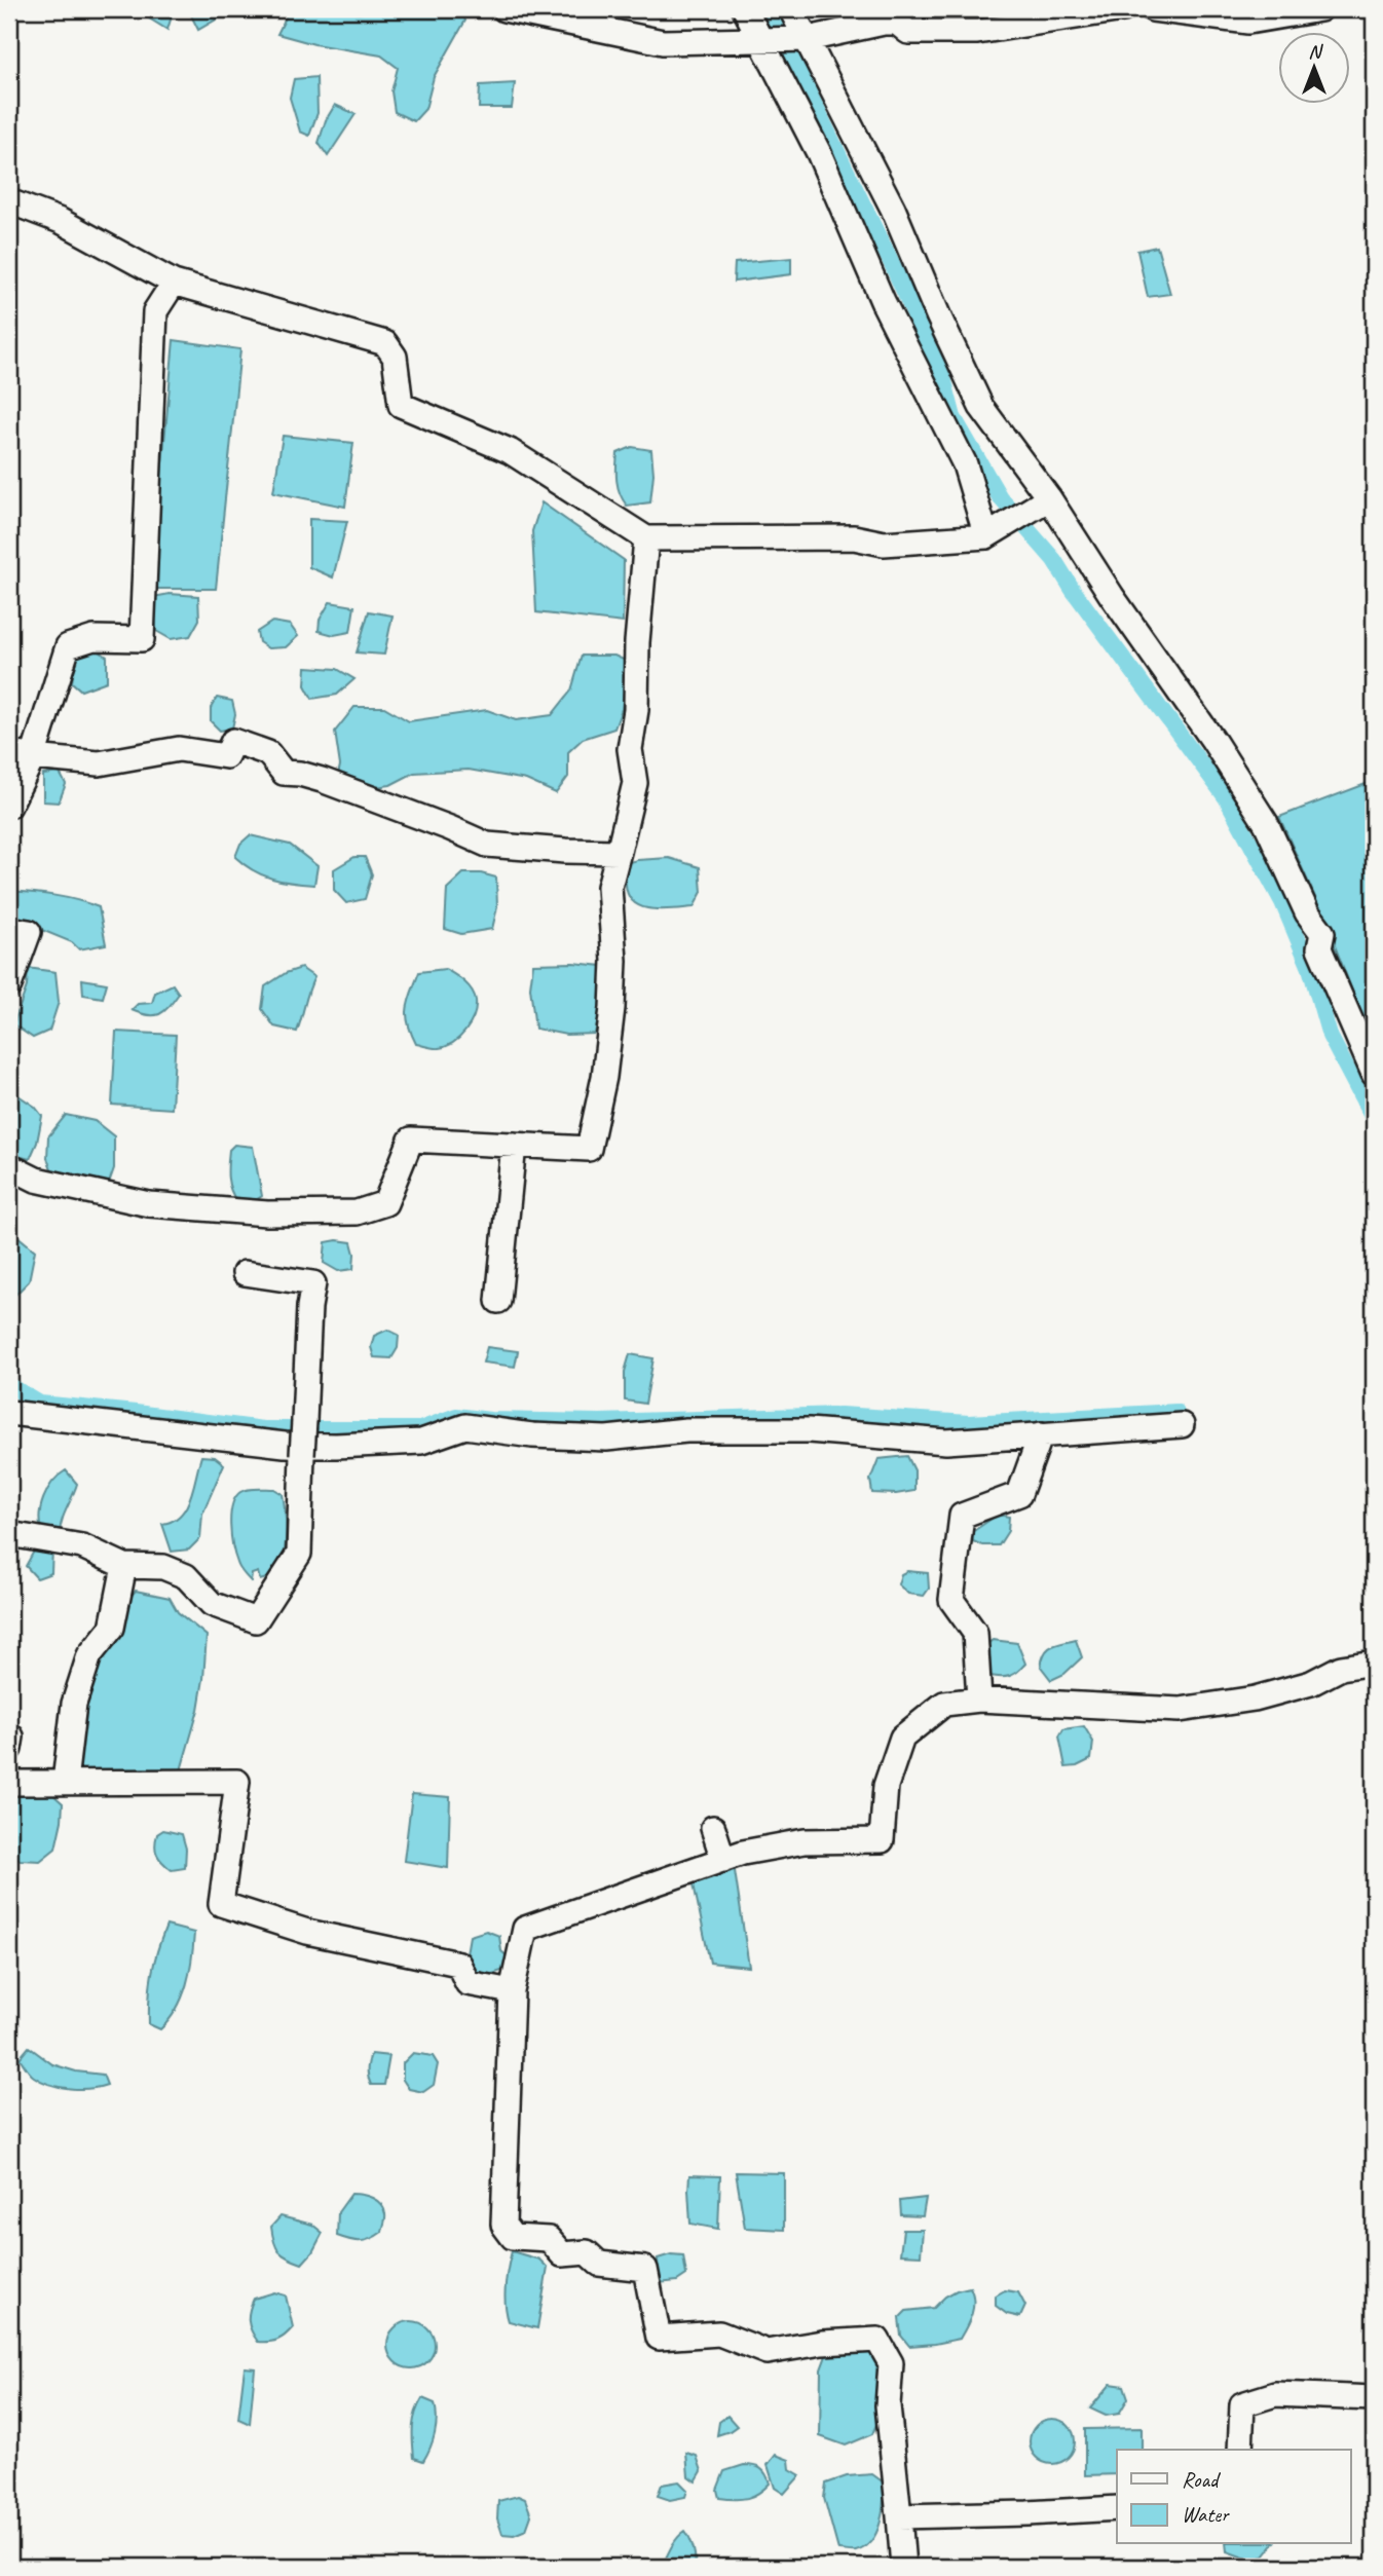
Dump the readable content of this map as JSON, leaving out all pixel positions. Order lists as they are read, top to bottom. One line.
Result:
{"legend":["Road","Water"],"north":"top"}
